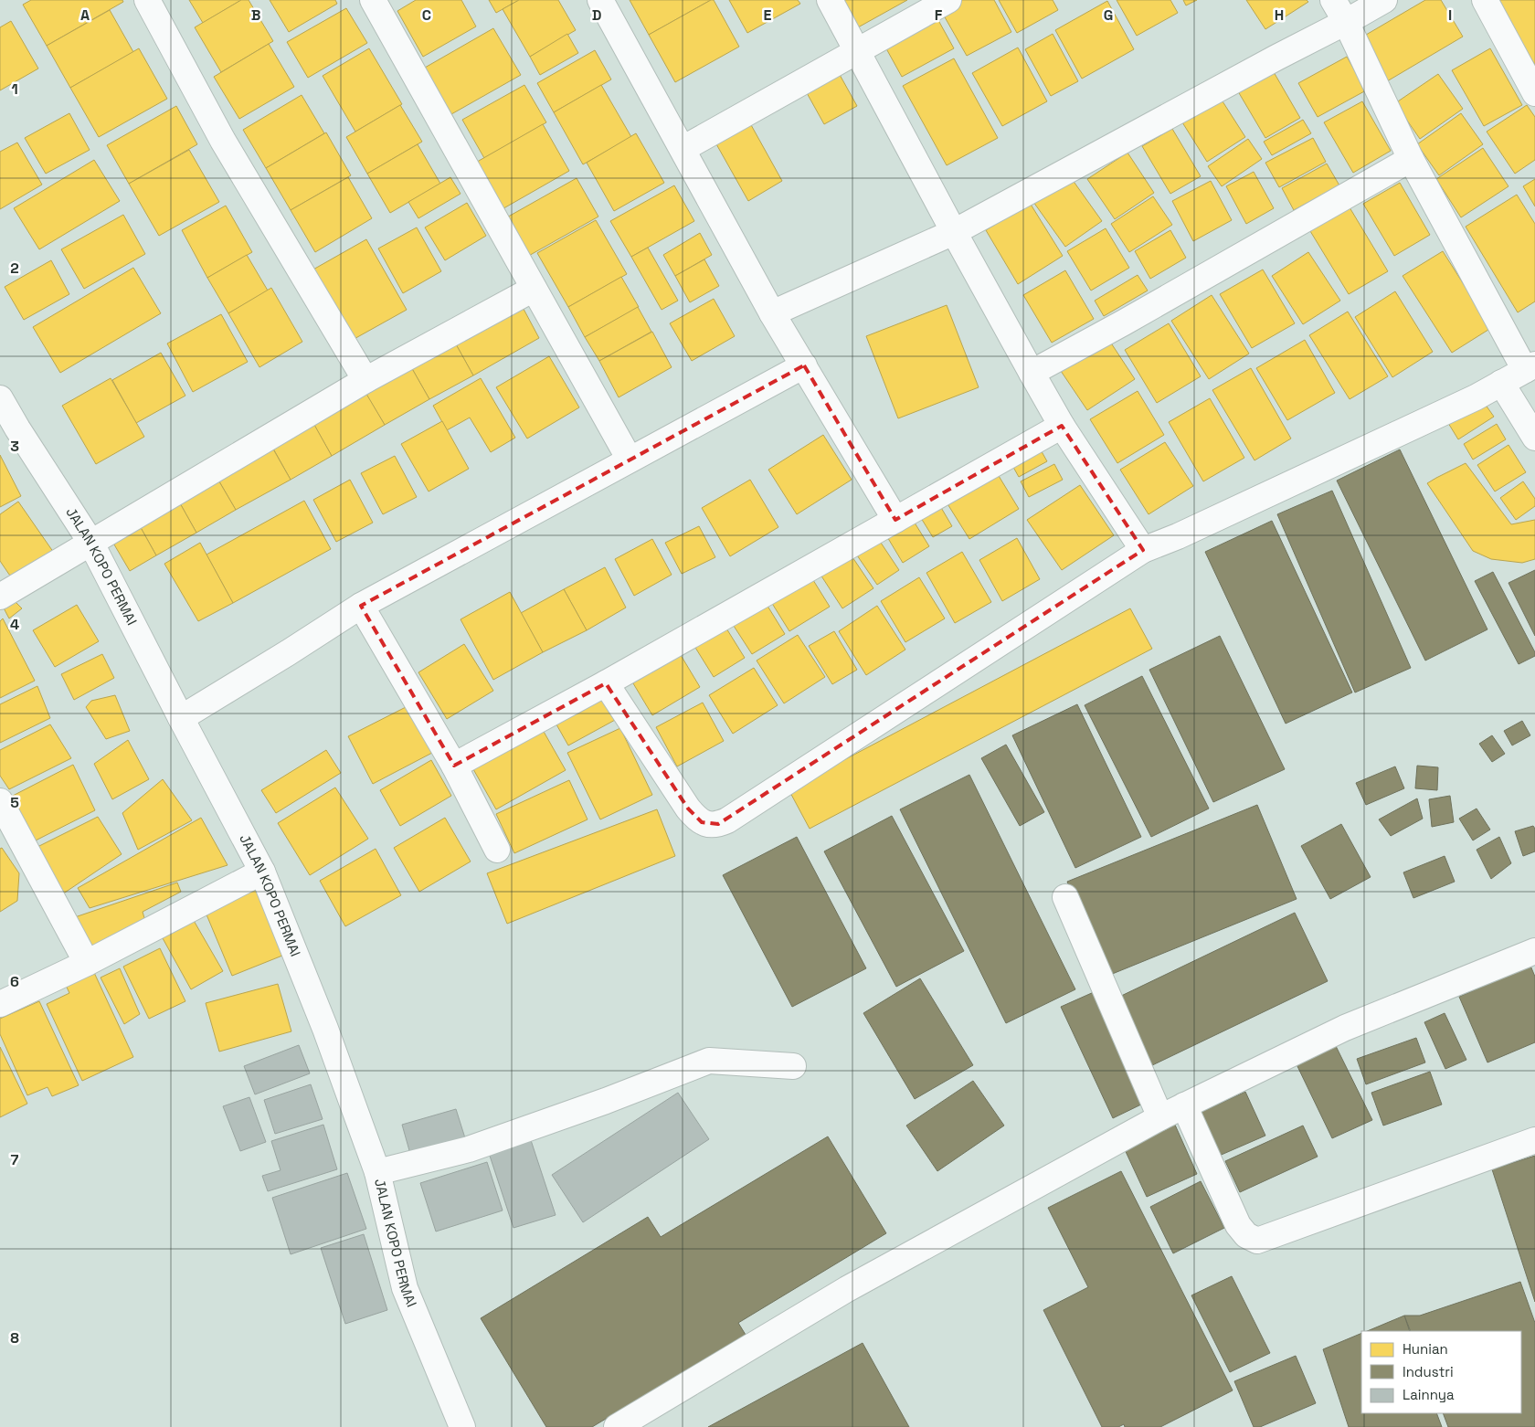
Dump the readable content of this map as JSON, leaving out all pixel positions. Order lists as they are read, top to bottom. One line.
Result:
{"streets":{"street":["JALAN KOPO PERMAI"]},"legend":["Hunian","Industri","Lainnya"],"grid":{"columns":["A","B","C","D","E","F","G","H","I"],"rows":["1","2","3","4","5","6","7","8"]}}
